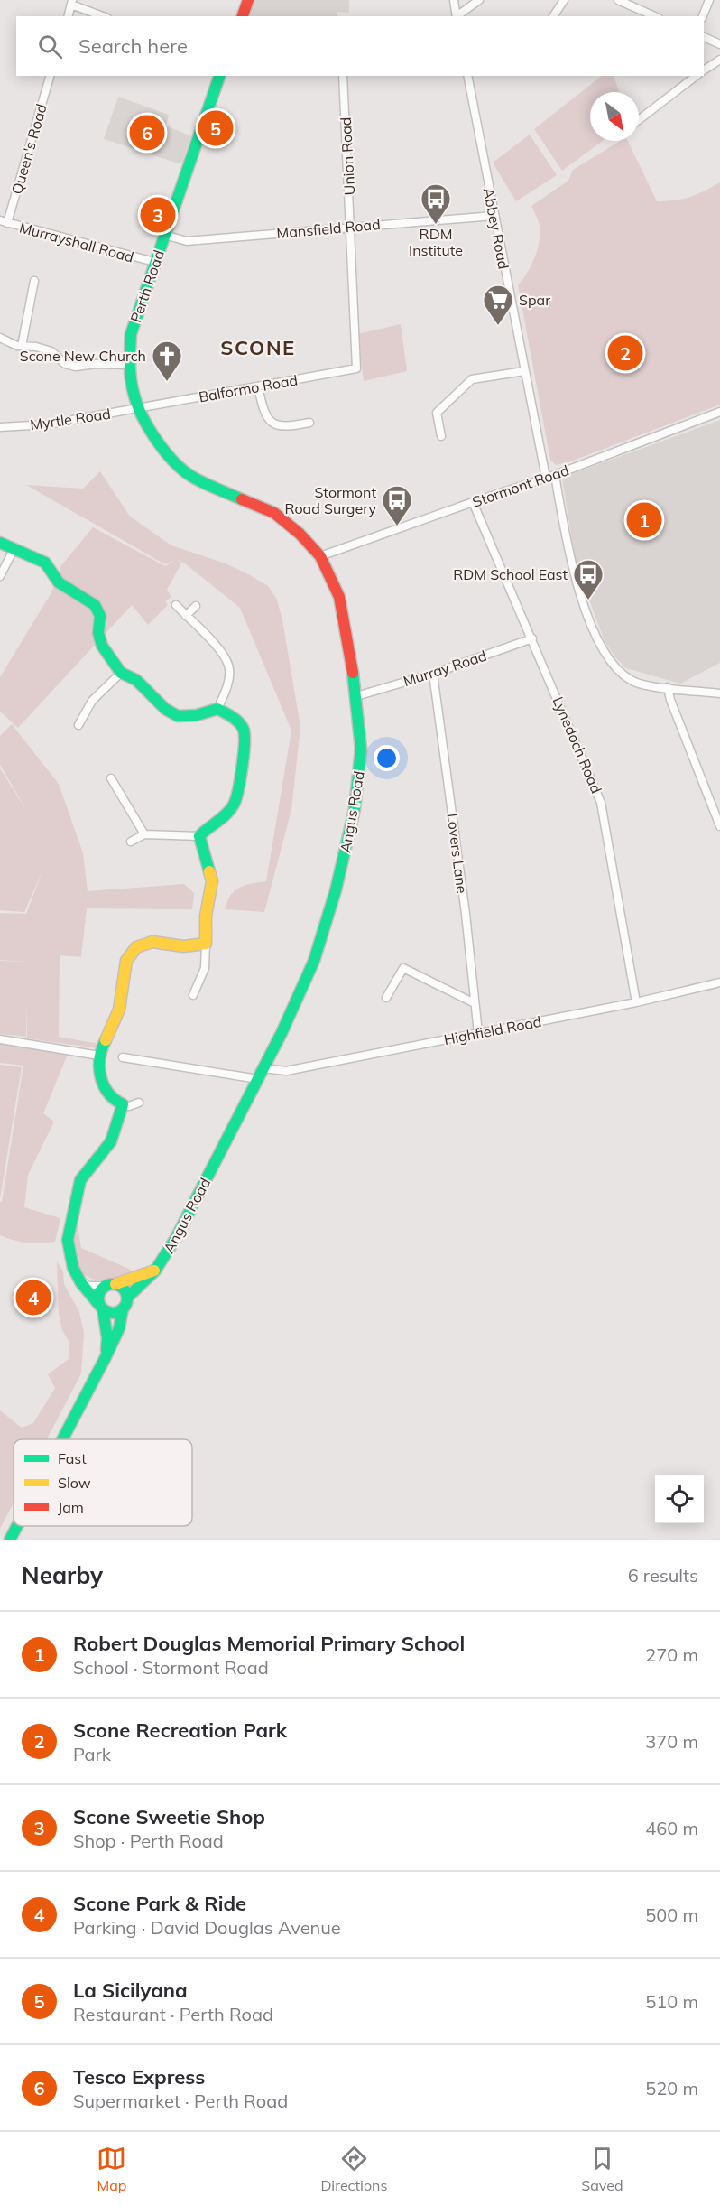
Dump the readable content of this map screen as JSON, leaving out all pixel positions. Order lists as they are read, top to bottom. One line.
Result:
{"streets":{"main road":["Perth Road","Angus Road"],"street":["Queen's Road","Union Road","Mansfield Road","Abbey Road","Murrayshall Road","Balformo Road","Myrtle Road","Stormont Road","Murray Road","Lynedoch Road","Lovers Lane","Highfield Road"]},"crossings":[["Queen's Road","Murrayshall Road"],["Union Road","Mansfield Road"],["Union Road","Balformo Road"],["Mansfield Road","Abbey Road"],["Mansfield Road","Perth Road"],["Abbey Road","Stormont Road"],["Murrayshall Road","Perth Road"],["Perth Road","Balformo Road"],["Perth Road","Myrtle Road"],["Perth Road","Angus Road"],["Balformo Road","Myrtle Road"],["Balformo Road","Angus Road"],["Myrtle Road","Angus Road"],["Stormont Road","Lynedoch Road"],["Stormont Road","Angus Road"],["Murray Road","Lynedoch Road"],["Murray Road","Angus Road"],["Murray Road","Lovers Lane"],["Lynedoch Road","Highfield Road"],["Angus Road","Highfield Road"],["Lovers Lane","Highfield Road"]],"districts":["SCONE"],"places":{"bus stop":["RDM Institute","Stormont Road Surgery","RDM School East"],"supermarket":["Spar"],"church":["Scone New Church"]},"legend":["Fast","Slow","Jam"],"north":"bottom right","page":{"search":"Search here","pins":["5","6","3","2","1","4"],"heading":["Nearby","6 results"],"list":[{"mark":"1","name":"Robert Douglas Memorial Primary School","note":"School · Stormont Road","value":"270 m"},{"mark":"2","name":"Scone Recreation Park","note":"Park","value":"370 m"},{"mark":"3","name":"Scone Sweetie Shop","note":"Shop · Perth Road","value":"460 m"},{"mark":"4","name":"Scone Park & Ride","note":"Parking · David Douglas Avenue","value":"500 m"},{"mark":"5","name":"La Sicilyana","note":"Restaurant · Perth Road","value":"510 m"},{"mark":"6","name":"Tesco Express","note":"Supermarket · Perth Road","value":"520 m"}],"nav":["Map","Directions","Saved"]}}
